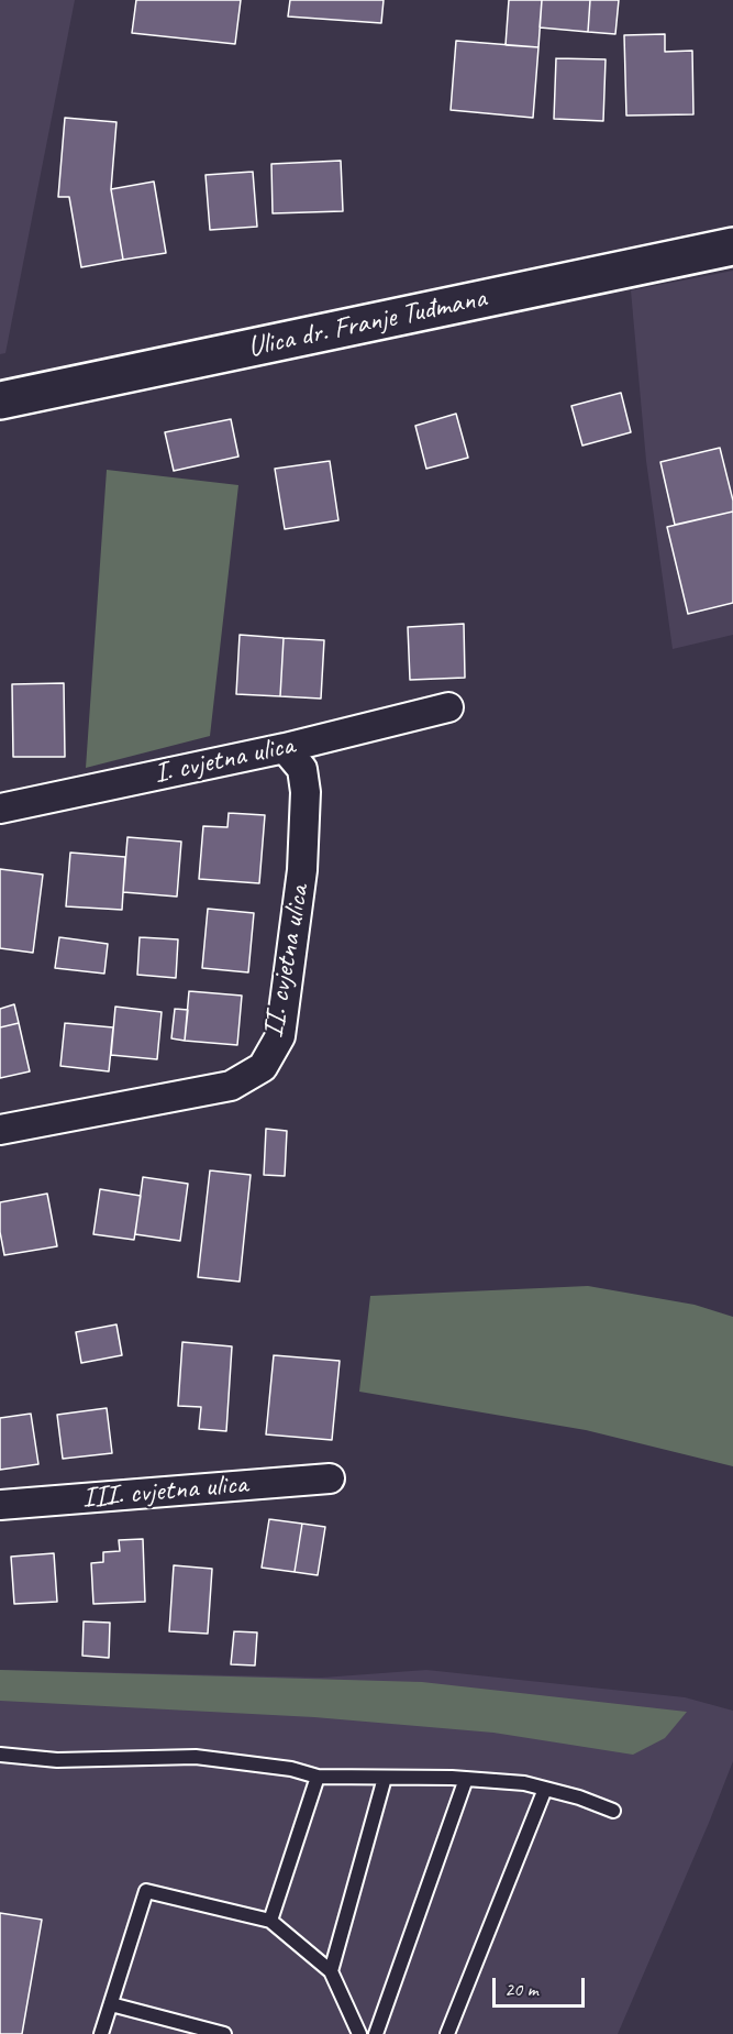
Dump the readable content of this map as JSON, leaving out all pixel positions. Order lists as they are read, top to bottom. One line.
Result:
{"streets":{"main road":["Ulica dr. Franje Tuđmana"],"street":["I. cvjetna ulica","II. cvjetna ulica","III. cvjetna ulica"]},"crossings":[["I. cvjetna ulica","II. cvjetna ulica"]],"scale_bar":"20 m"}
